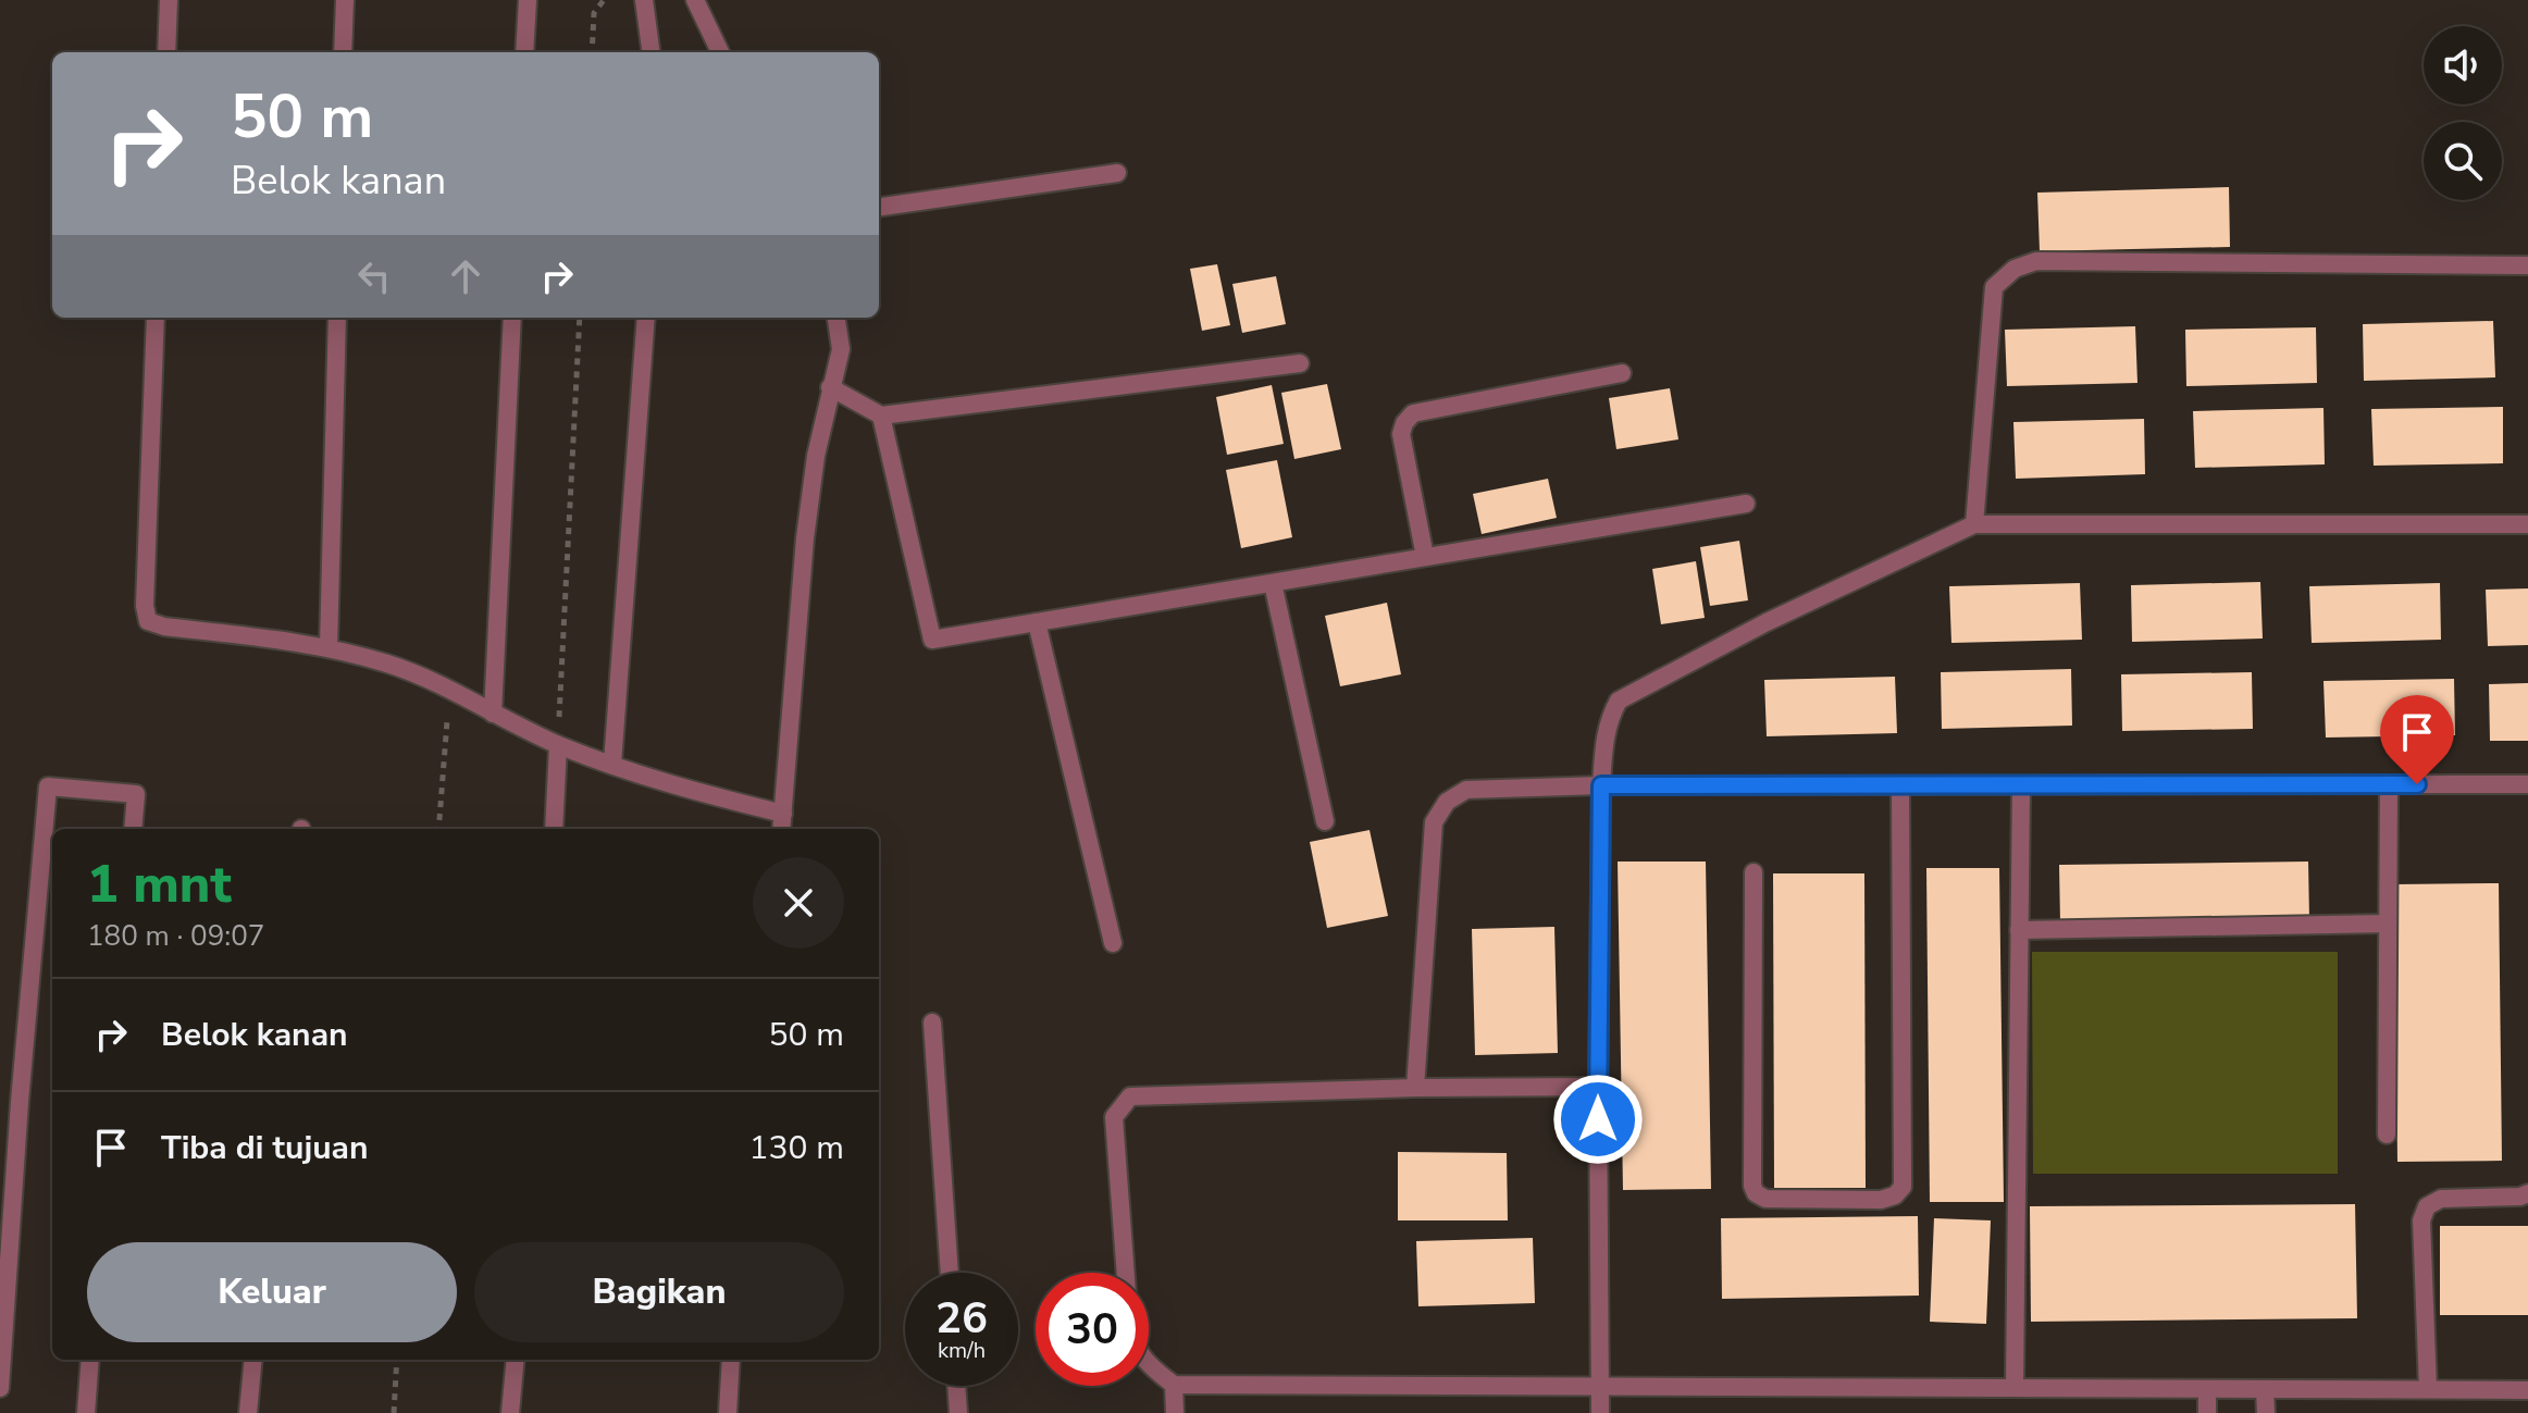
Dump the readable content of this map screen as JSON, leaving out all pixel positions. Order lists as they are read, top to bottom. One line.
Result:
{"page":{"turn":["50 m","Belok kanan"],"heading":["1 mnt","180 m · 09:07"],"list":[{"name":"Belok kanan","value":"50 m"},{"name":"Tiba di tujuan","value":"130 m"}],"buttons":["Keluar","Bagikan"],"speed":"26 km/h","limit":"30"}}
